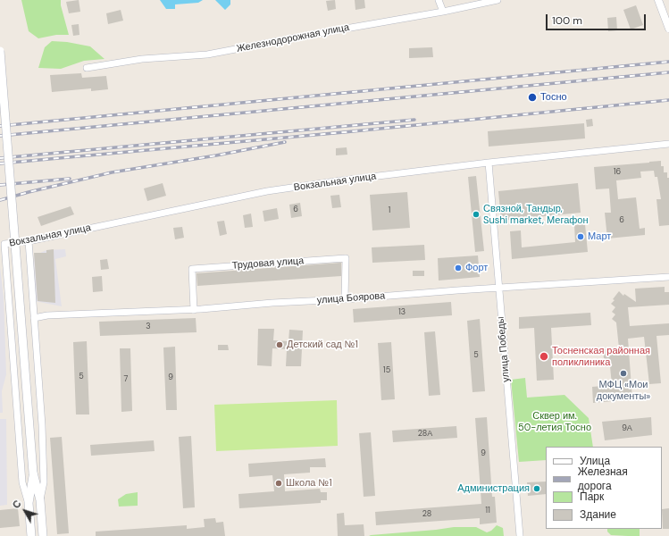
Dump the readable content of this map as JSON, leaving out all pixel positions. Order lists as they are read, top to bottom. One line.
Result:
{"streets":{"street":["Железнодорожная улица","Вокзальная улица","Трудовая улица","улица Боярова","улица Победы"]},"crossings":[["Вокзальная улица","улица Победы"],["Трудовая улица","улица Боярова"],["улица Боярова","улица Победы"]],"parks":["Сквер им. 50-летия Тосно"],"places":["Тосно","Связной, Тандыр, Sushi market, Мегафон","Март","Форт","Детский сад №1","Тосненская районная поликлиника","МФЦ «Мои документы»","Школа №1","Администрация"],"house_numbers":["16","6","1","6","13","3","5","15","5","9","7","9А","28А","9","11","28"],"legend":["Улица","Железная дорога","Парк","Здание"],"scale_bar":"100 m","north":"top left"}
